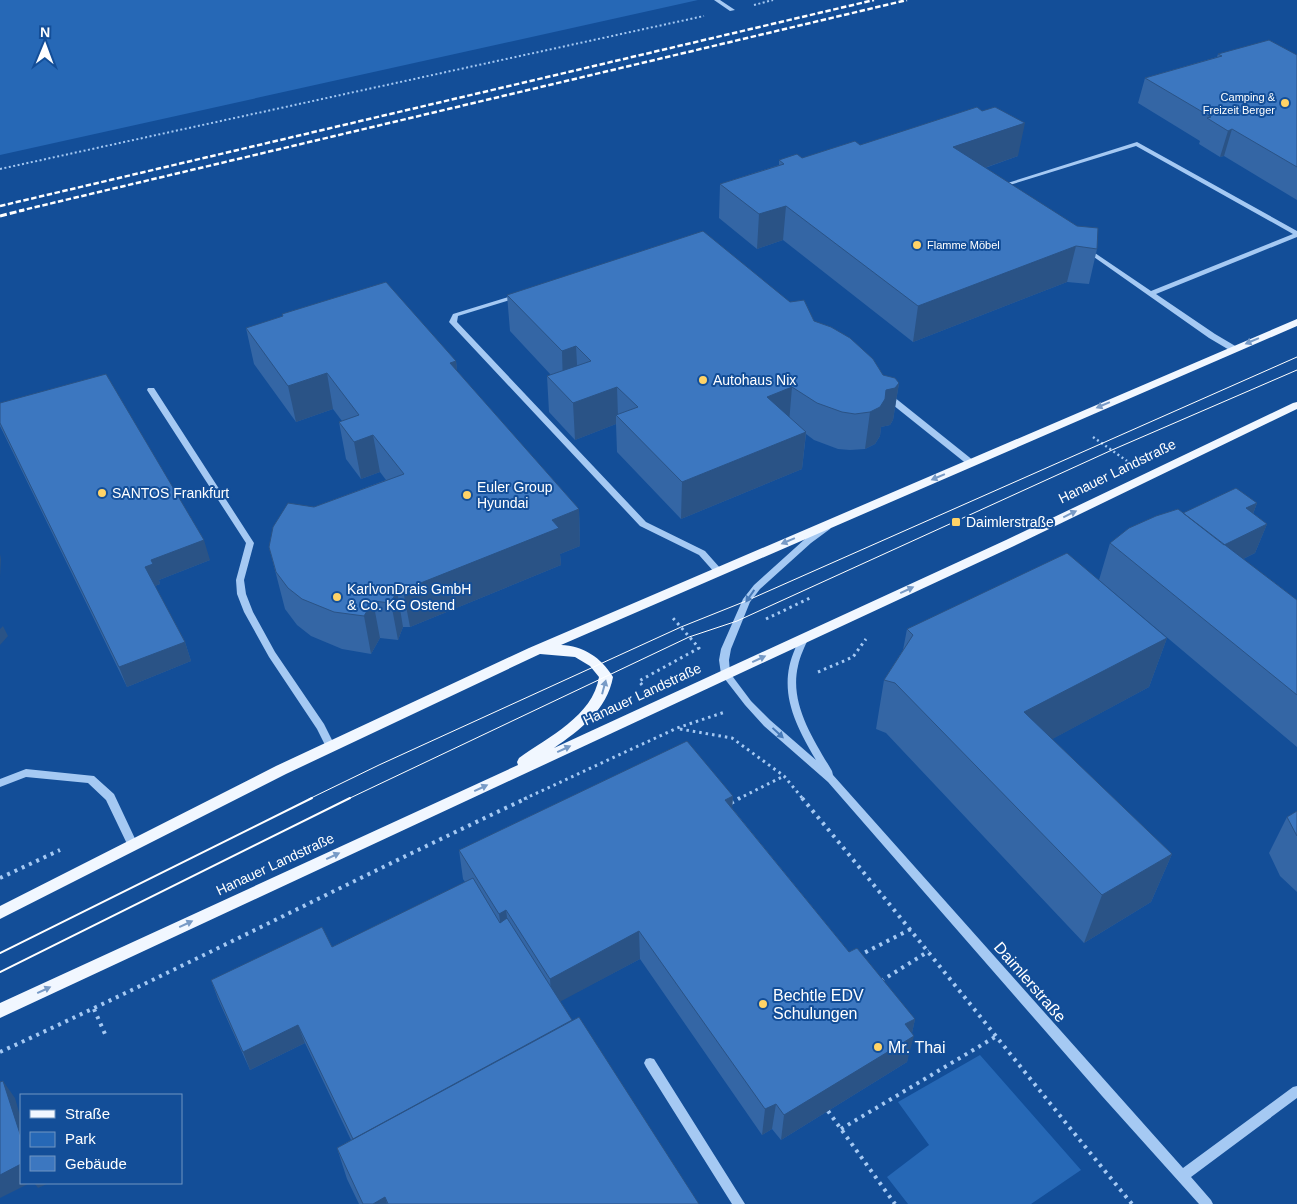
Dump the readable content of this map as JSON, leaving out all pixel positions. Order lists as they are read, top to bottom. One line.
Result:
{"streets":{"main road":["Hanauer Landstraße"],"street":["Daimlerstraße"]},"crossings":[["Hanauer Landstraße","Daimlerstraße"]],"places":{"other":["Camping & Freizeit Berger","Flamme Möbel","Autohaus Nix","SANTOS Frankfurt","Euler Group Hyundai","KarlvonDrais GmbH & Co. KG Ostend","Bechtle EDV Schulungen","Mr. Thai"],"transit":["Daimlerstraße"]},"legend":["Straße","Park","Gebäude"],"north":"top"}
